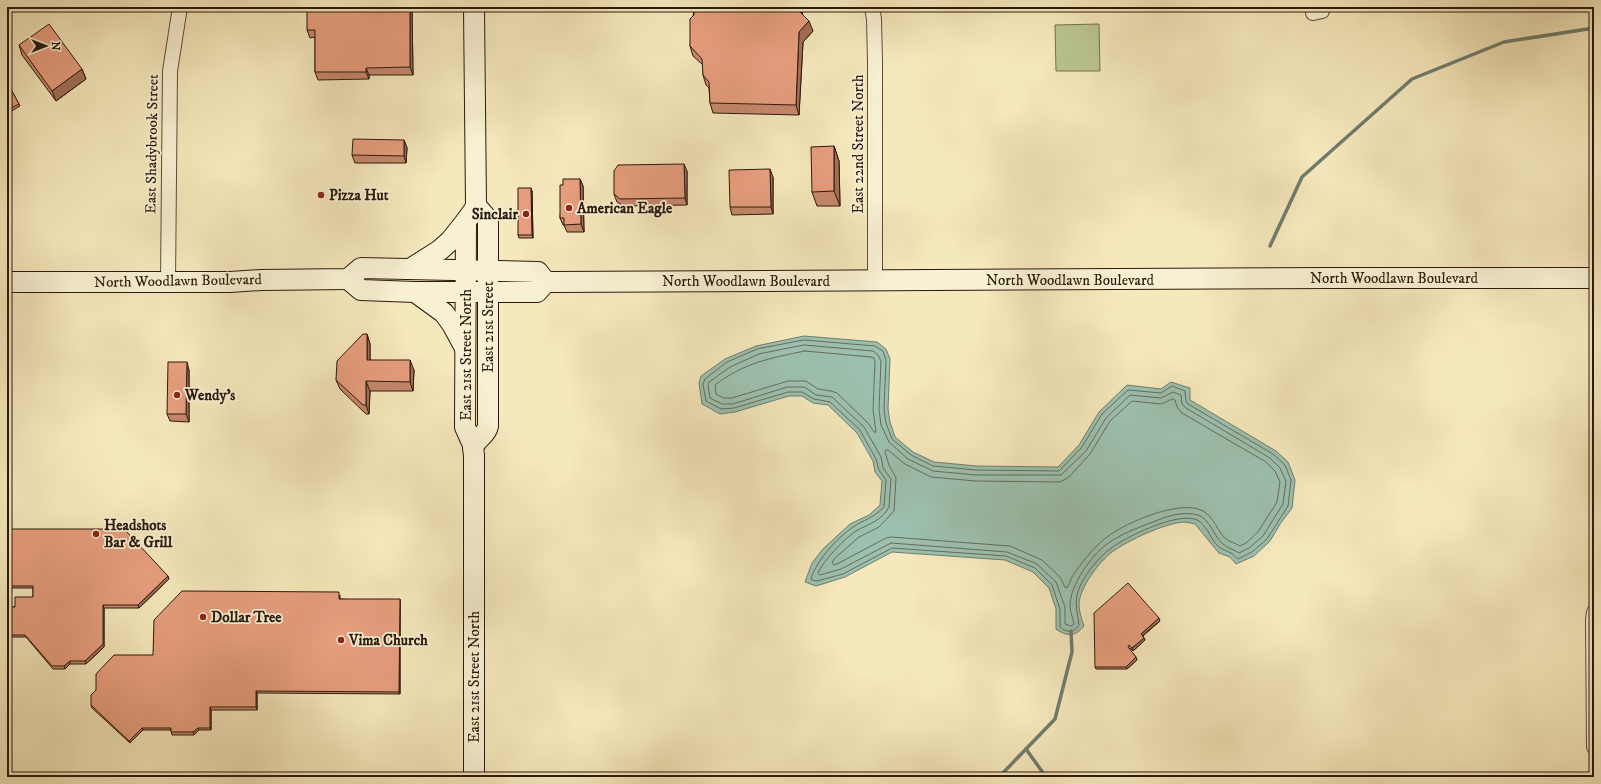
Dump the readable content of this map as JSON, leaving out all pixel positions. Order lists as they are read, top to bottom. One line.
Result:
{"streets":{"main road":["North Woodlawn Boulevard","East 21st Street","East 21st Street North"],"street":["East Shadybrook Street","East 22nd Street North"]},"crossings":[["East Shadybrook Street","North Woodlawn Boulevard"],["East 22nd Street North","North Woodlawn Boulevard"],["East 21st Street","East 21st Street North"]],"places":["Pizza Hut","American Eagle","Sinclair","Wendy's","Headshots Bar & Grill","Dollar Tree","Vima Church"],"north":"right"}
